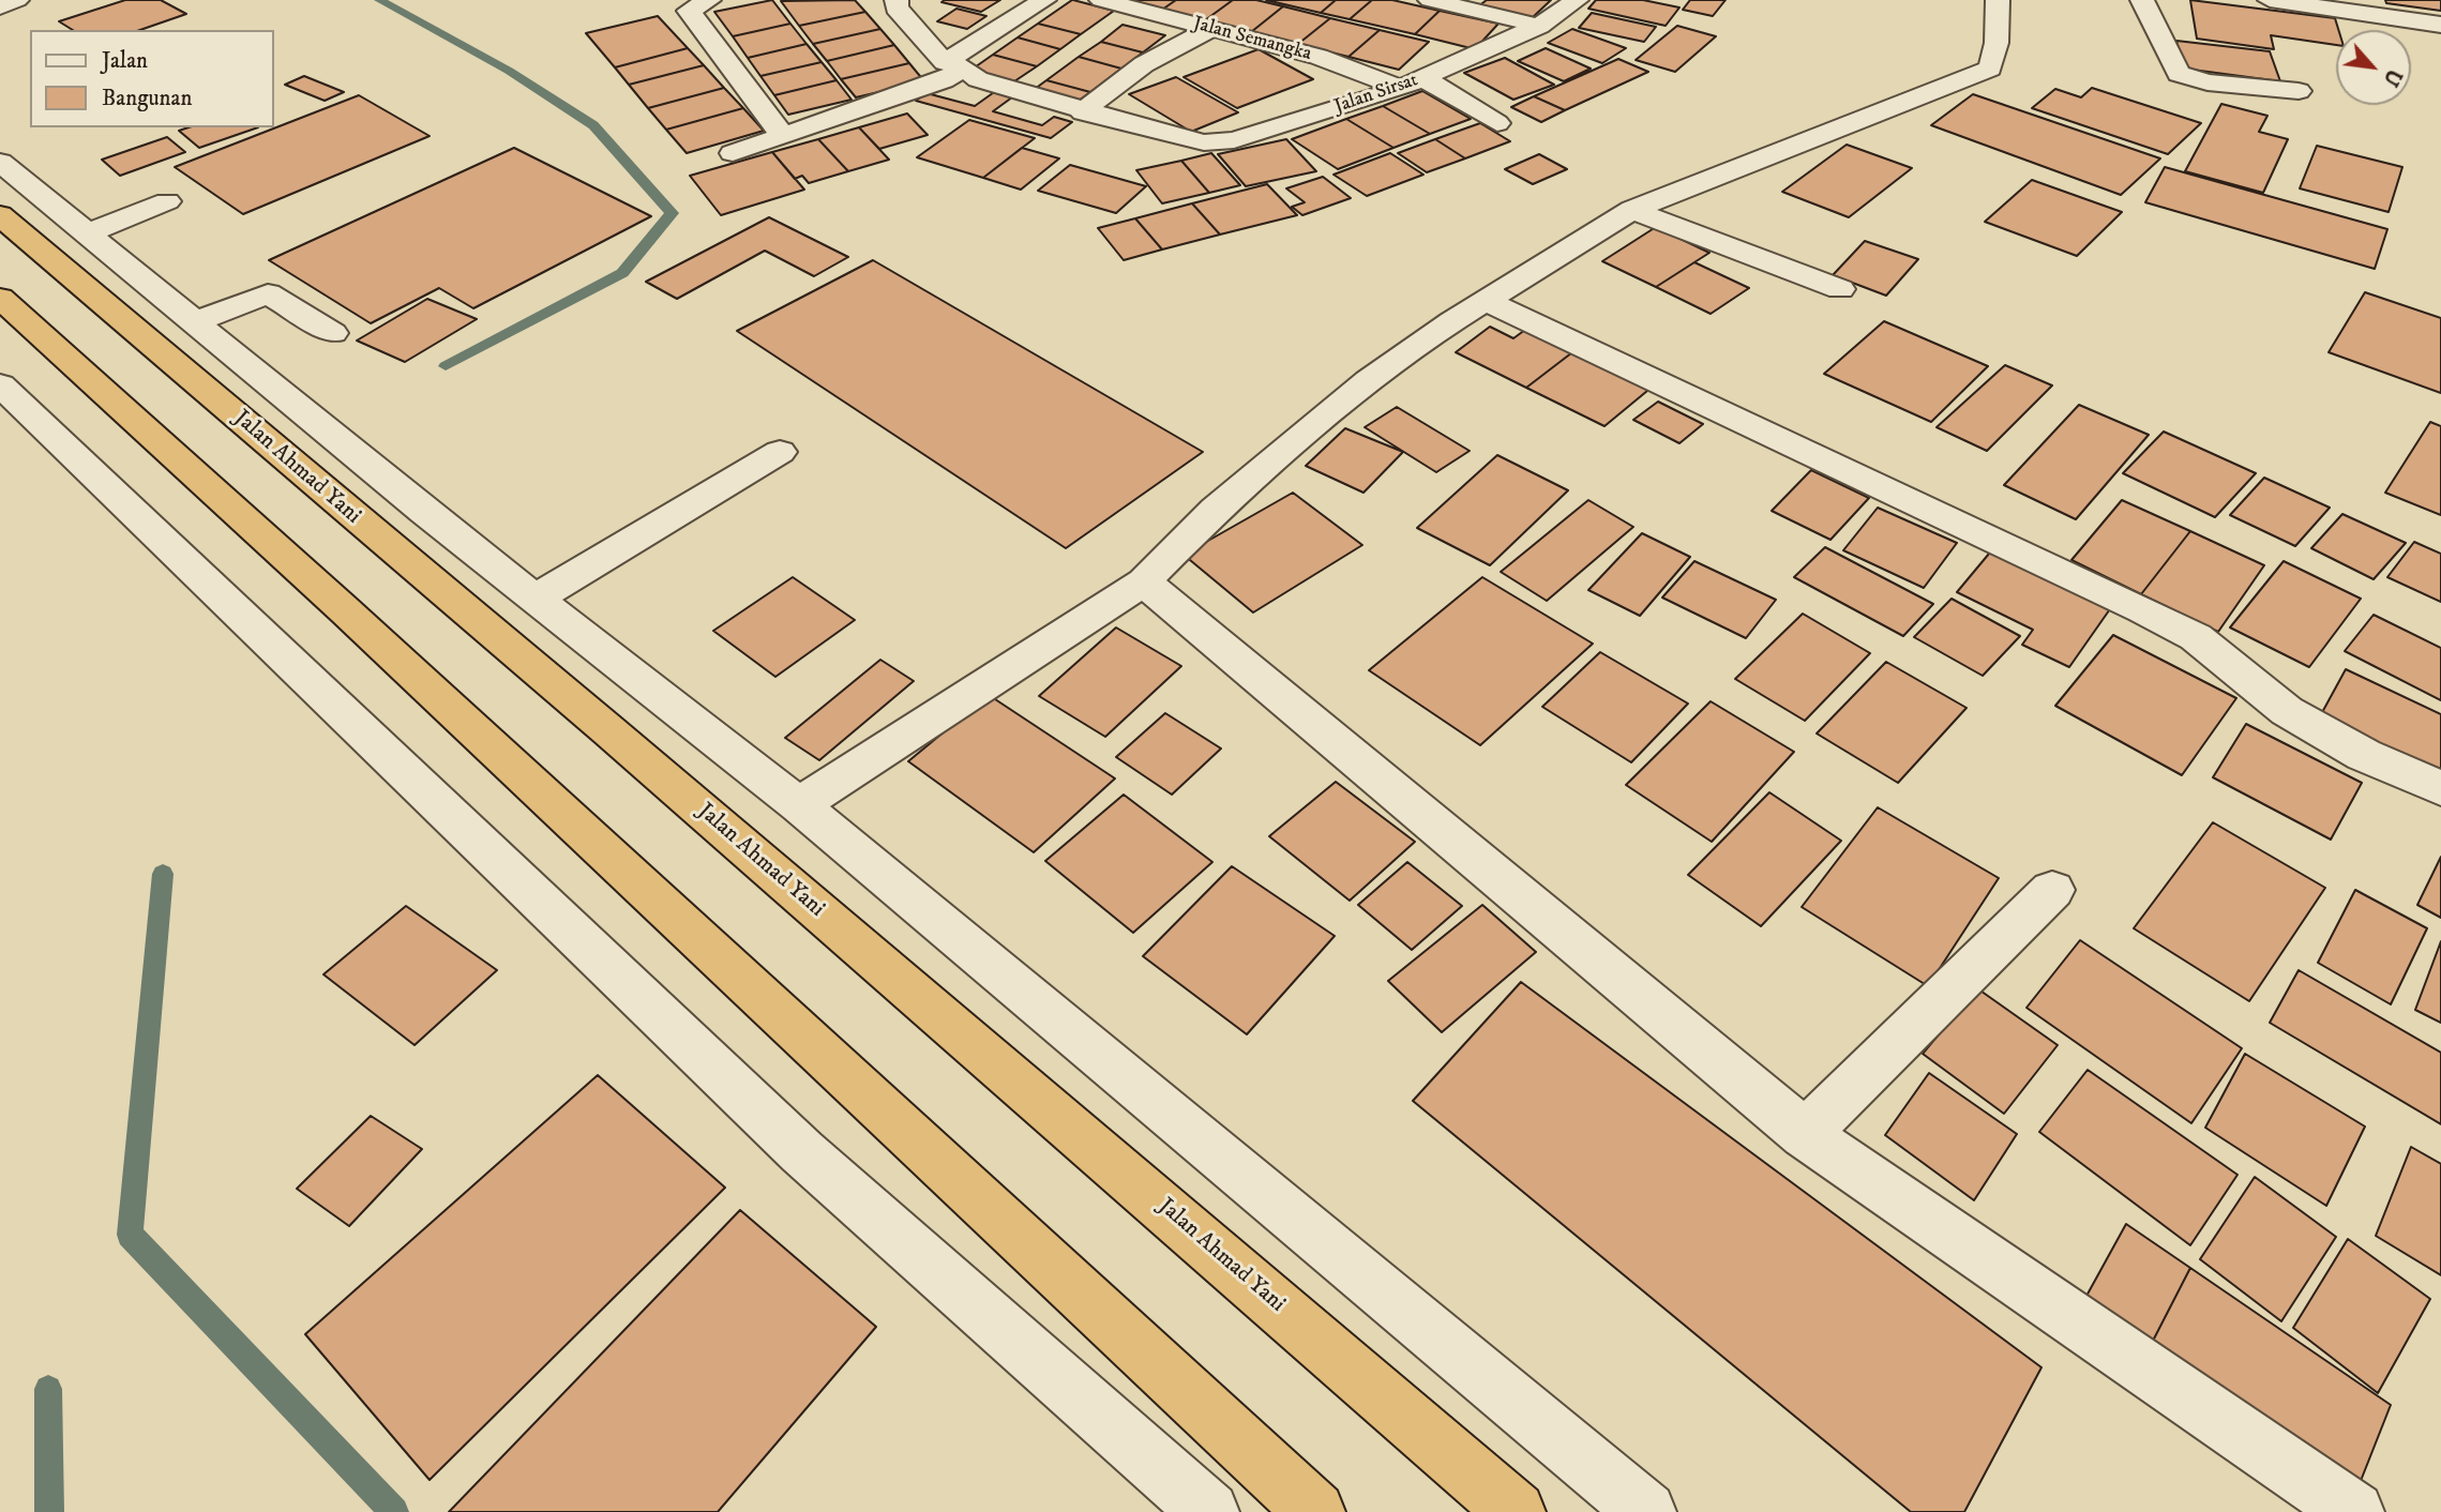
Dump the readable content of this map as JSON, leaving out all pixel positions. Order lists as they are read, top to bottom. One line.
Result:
{"streets":{"highway":["Jalan Ahmad Yani"],"street":["Jalan Semangka","Jalan Sirsat"]},"crossings":[["Jalan Semangka","Jalan Sirsat"]],"legend":["Jalan","Bangunan"],"north":"bottom right"}
